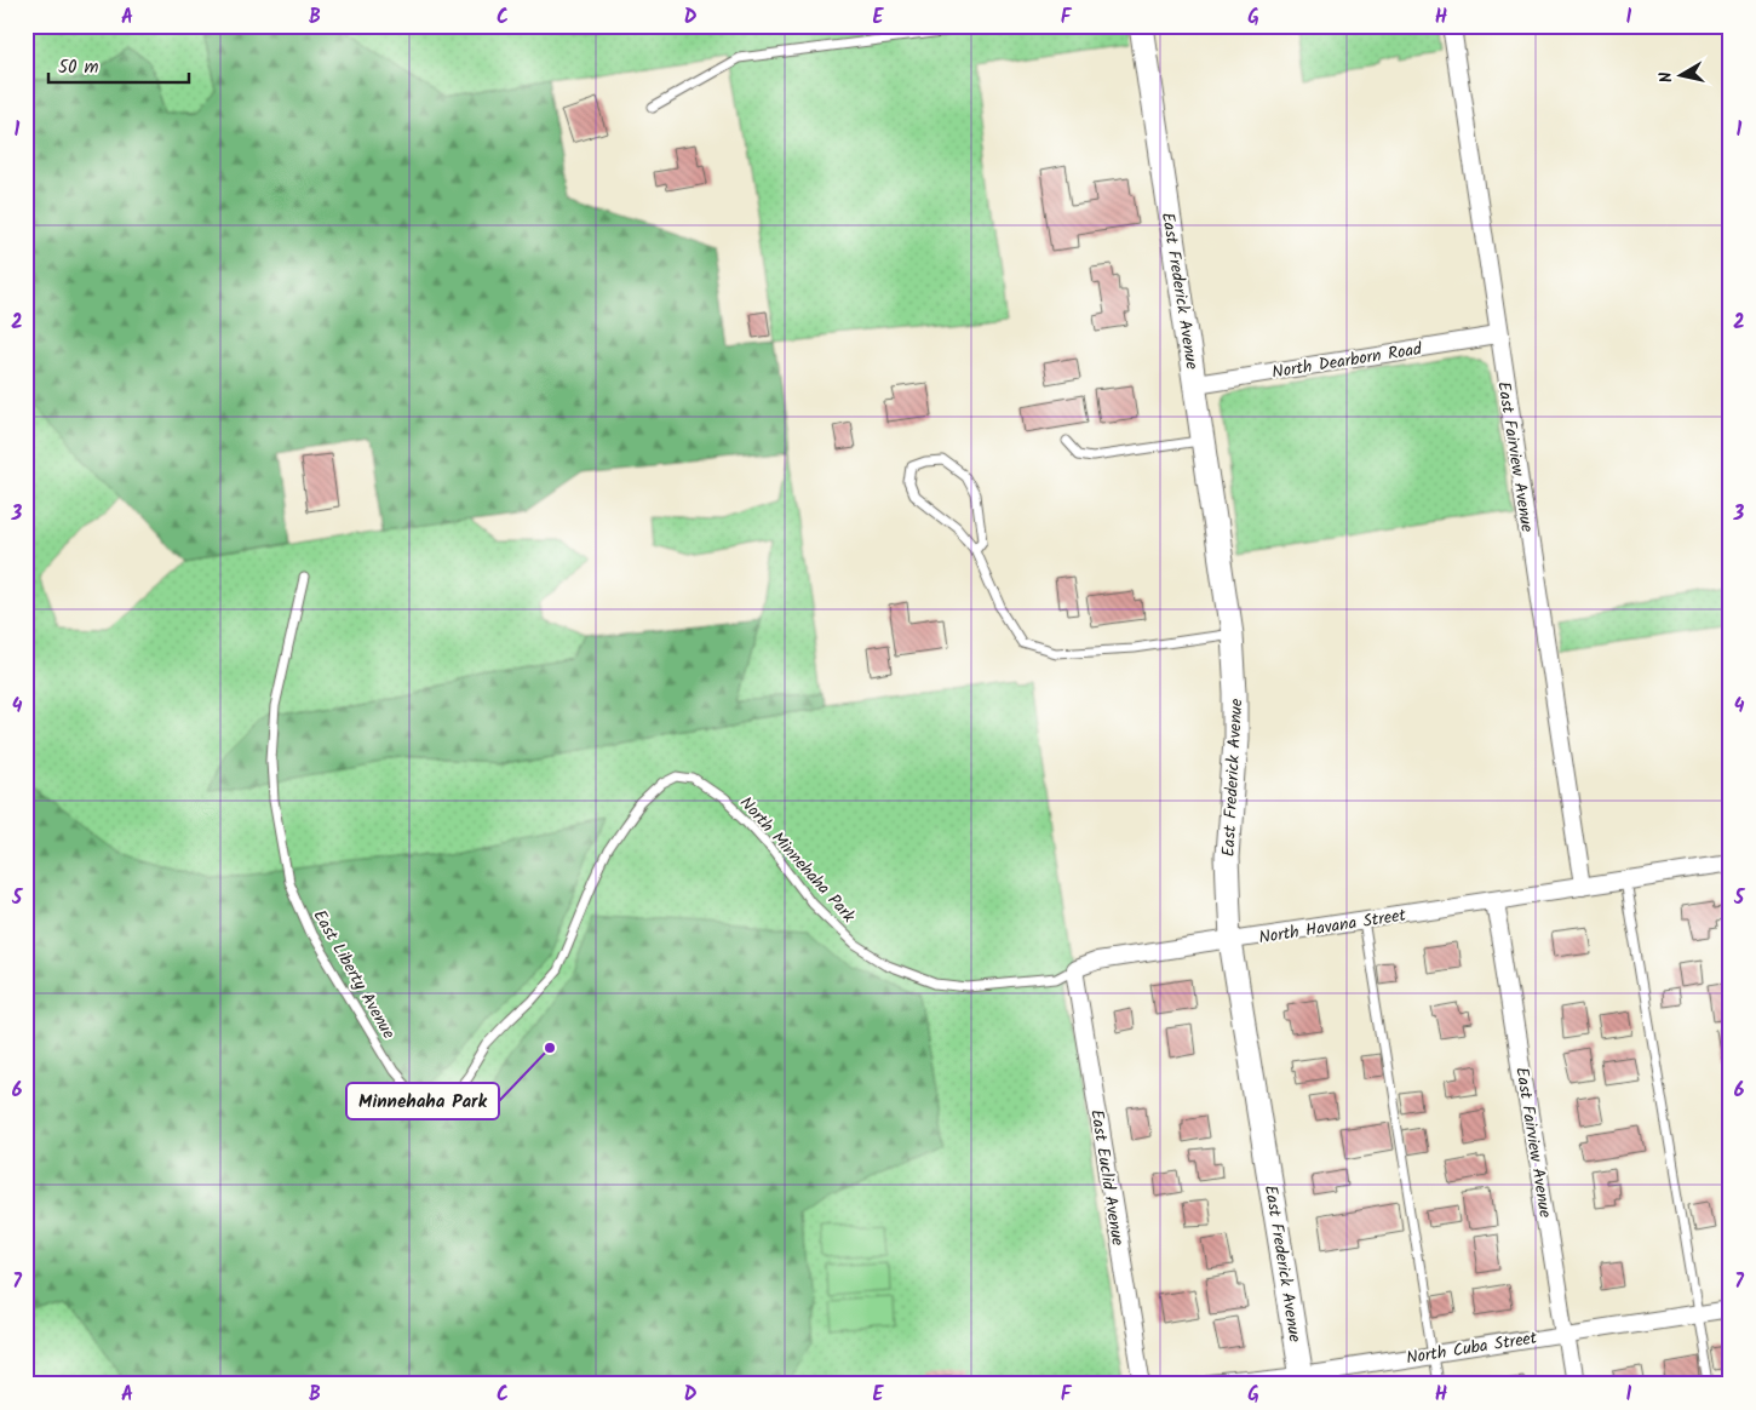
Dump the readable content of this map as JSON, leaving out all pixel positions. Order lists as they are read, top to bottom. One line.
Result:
{"streets":{"main road":["East Frederick Avenue"],"street":["North Dearborn Road","East Fairview Avenue","North Havana Street","East Euclid Avenue","North Cuba Street"],"lane":["North Minnehaha Park","East Liberty Avenue"]},"crossings":[["East Frederick Avenue","North Dearborn Road"],["East Frederick Avenue","North Havana Street"],["East Frederick Avenue","North Cuba Street"],["North Dearborn Road","East Fairview Avenue"],["East Fairview Avenue","North Havana Street"],["East Fairview Avenue","North Cuba Street"],["North Minnehaha Park","North Havana Street"],["North Minnehaha Park","East Liberty Avenue"],["North Havana Street","East Euclid Avenue"]],"places":["Minnehaha Park"],"scale_bar":"50 m","north":"left","grid":{"columns":["A","B","C","D","E","F","G","H","I"],"rows":["1","2","3","4","5","6","7"]}}
